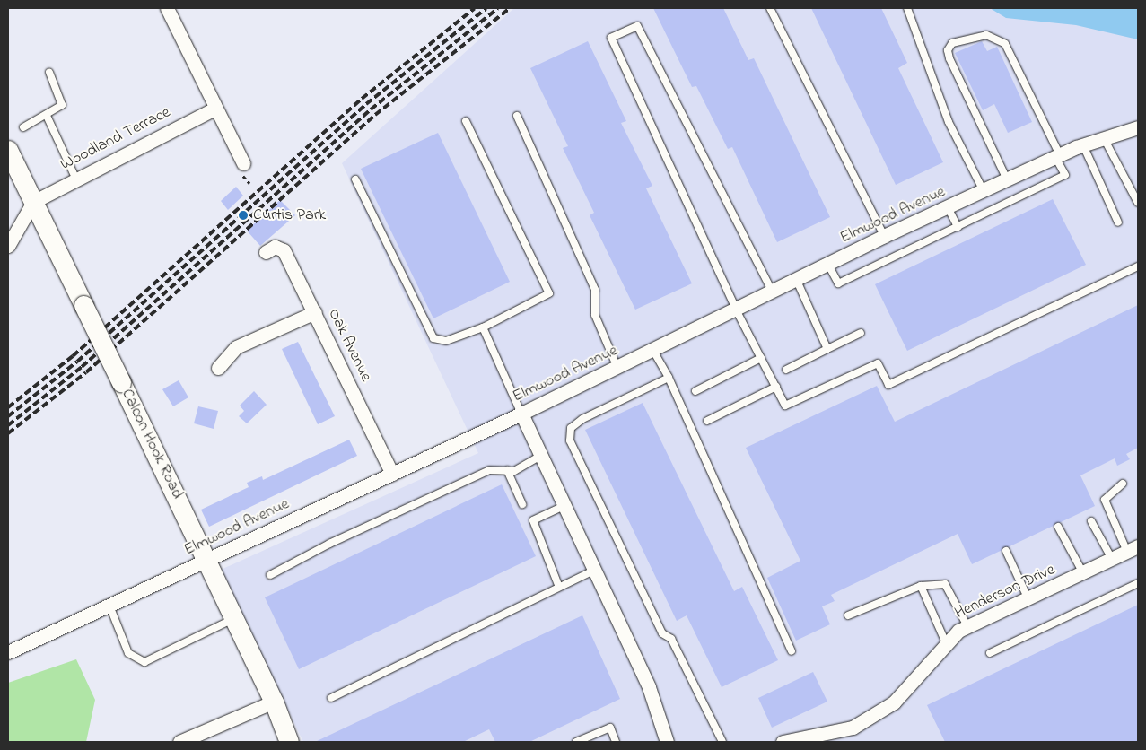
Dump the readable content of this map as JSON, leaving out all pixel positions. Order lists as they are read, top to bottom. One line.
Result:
{"streets":{"street":["Woodland Terrace","Elmwood Avenue","Oak Avenue","Calcon Hook Road","Henderson Drive"]},"crossings":[["Woodland Terrace","Calcon Hook Road"],["Elmwood Avenue","Oak Avenue"],["Elmwood Avenue","Calcon Hook Road"]],"places":["Curtis Park"]}
